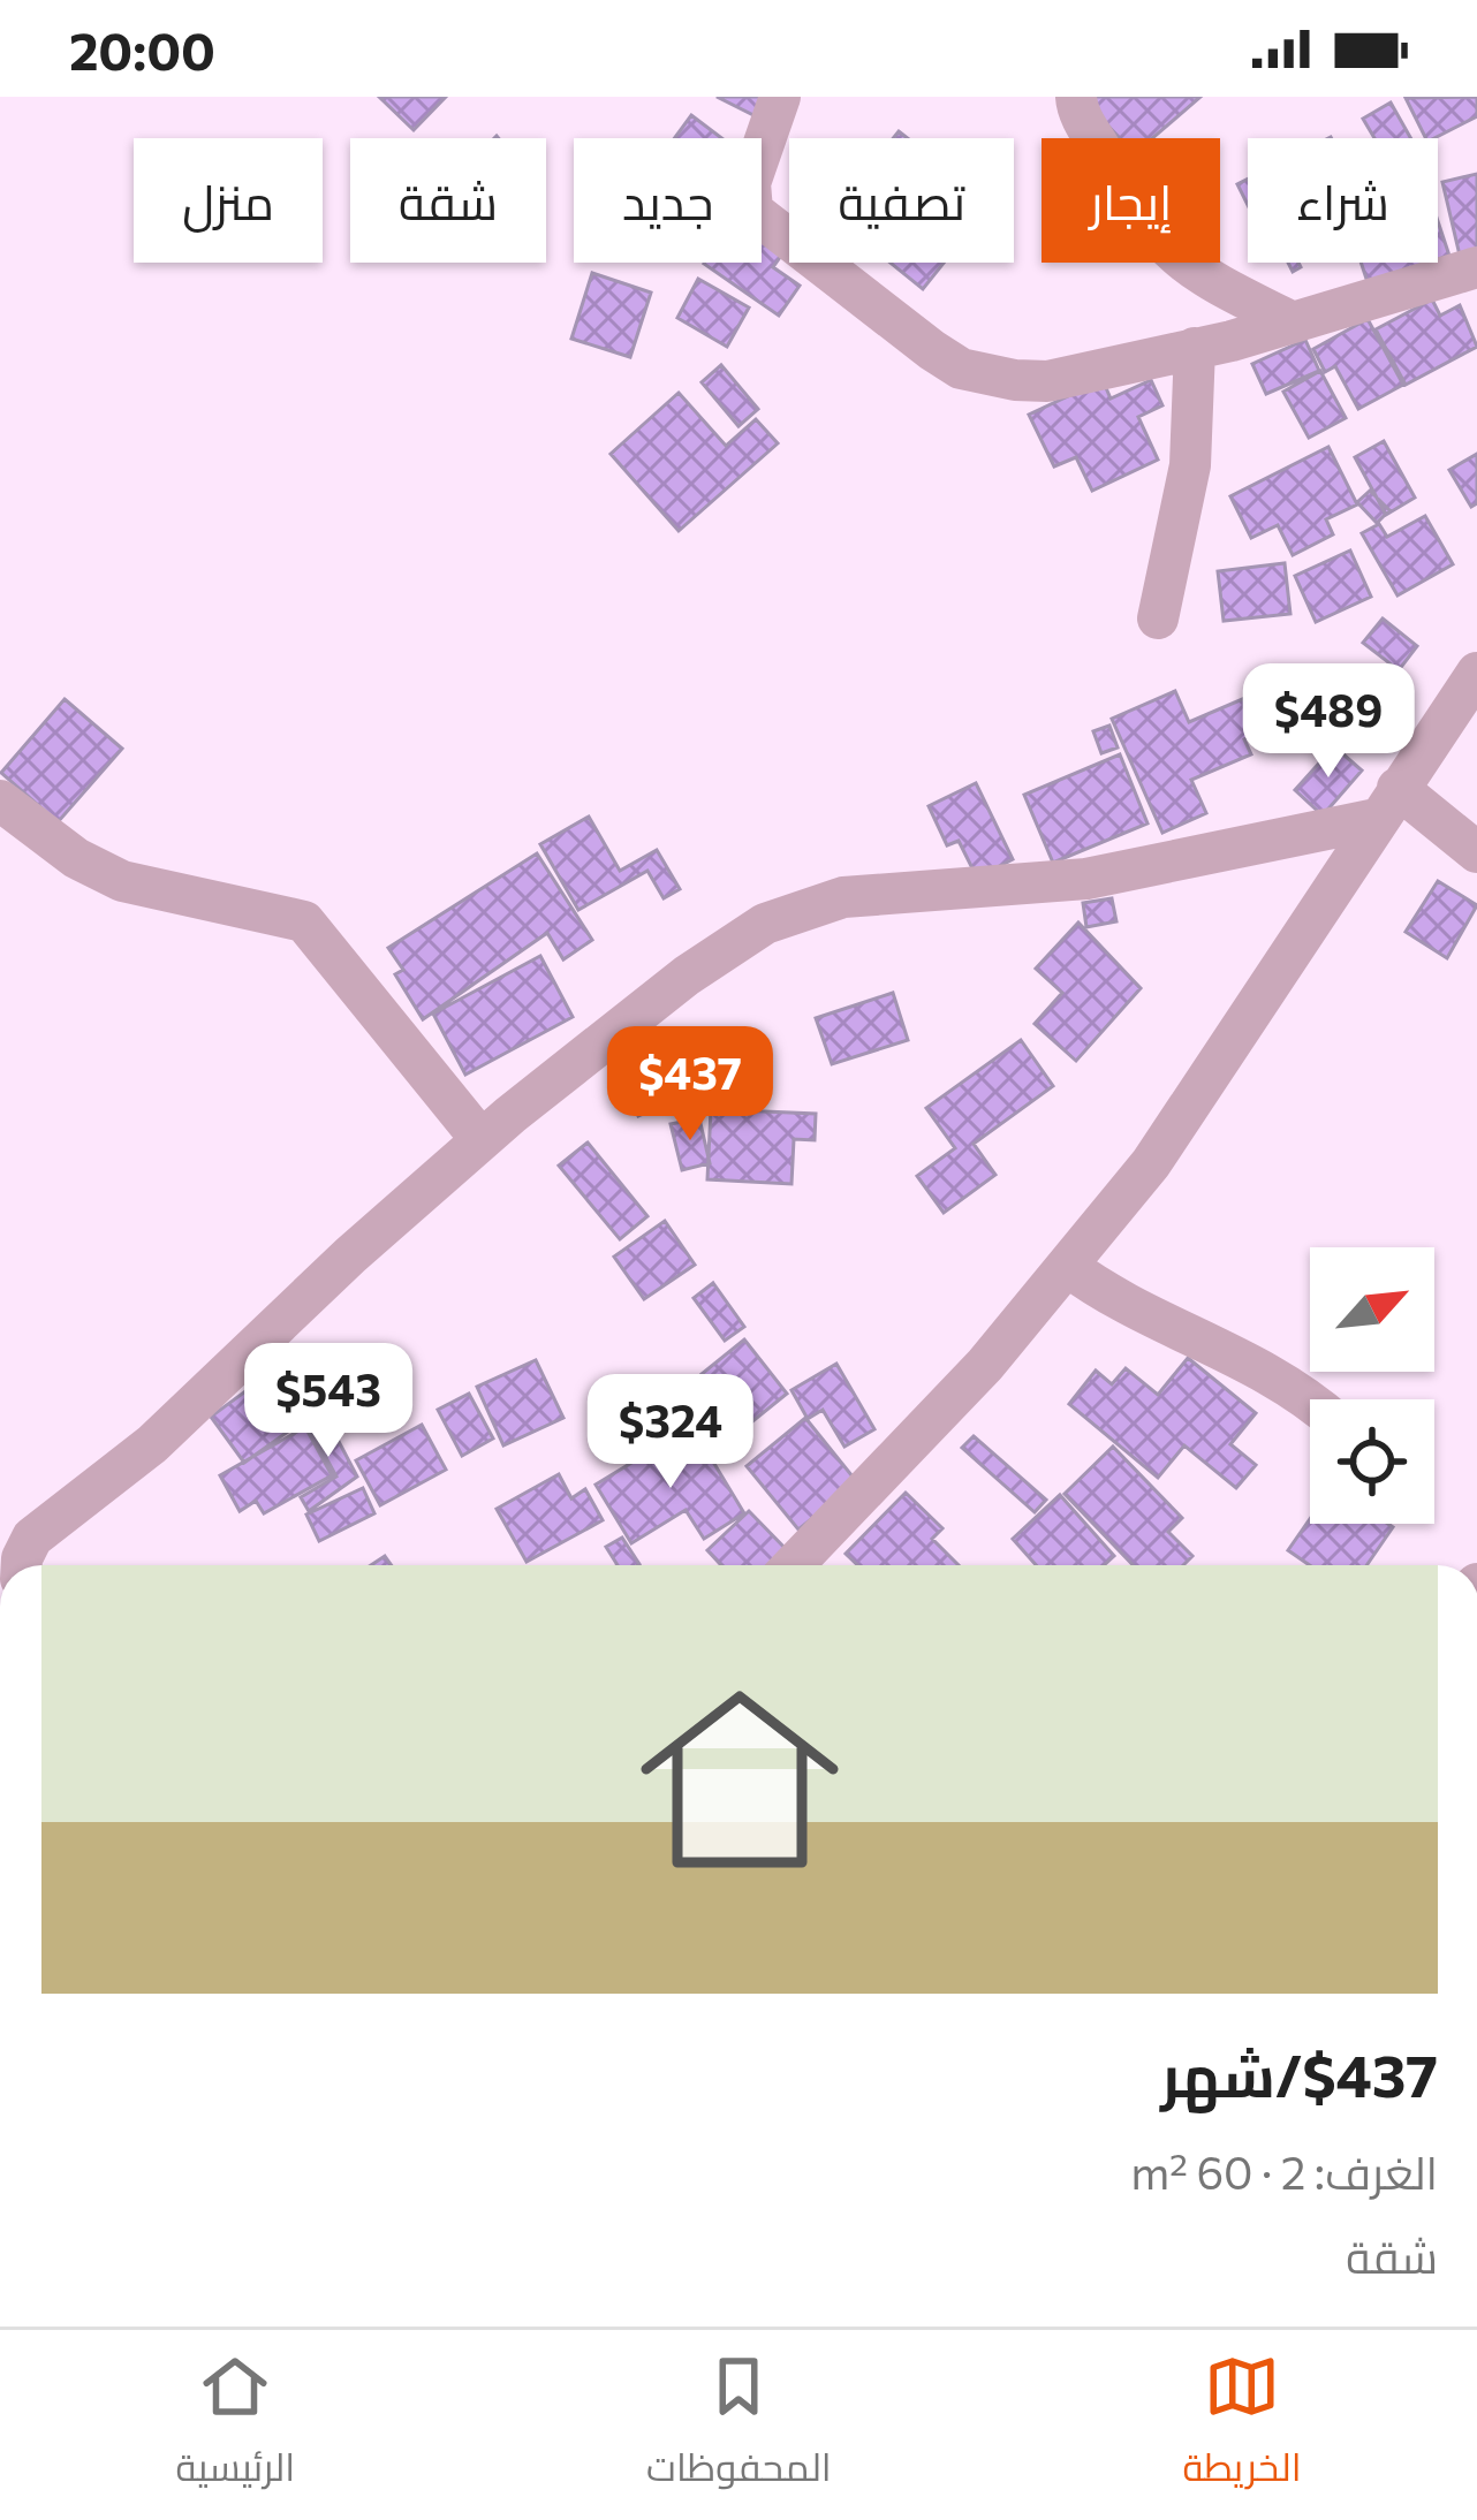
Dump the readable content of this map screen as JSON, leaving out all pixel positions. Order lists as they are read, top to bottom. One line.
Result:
{"north":"top right","page":{"status":"20:00","chip":["شراء","إيجار","تصفية","جديد","شقة","منزل"],"price":["$489","$437","$543","$324"],"list":[{"name":"$437/شهر","note":"الغرف: 2 · 60 m² · شقة"}],"tabs":["الخريطة","المحفوظات","الرئيسية"]}}
